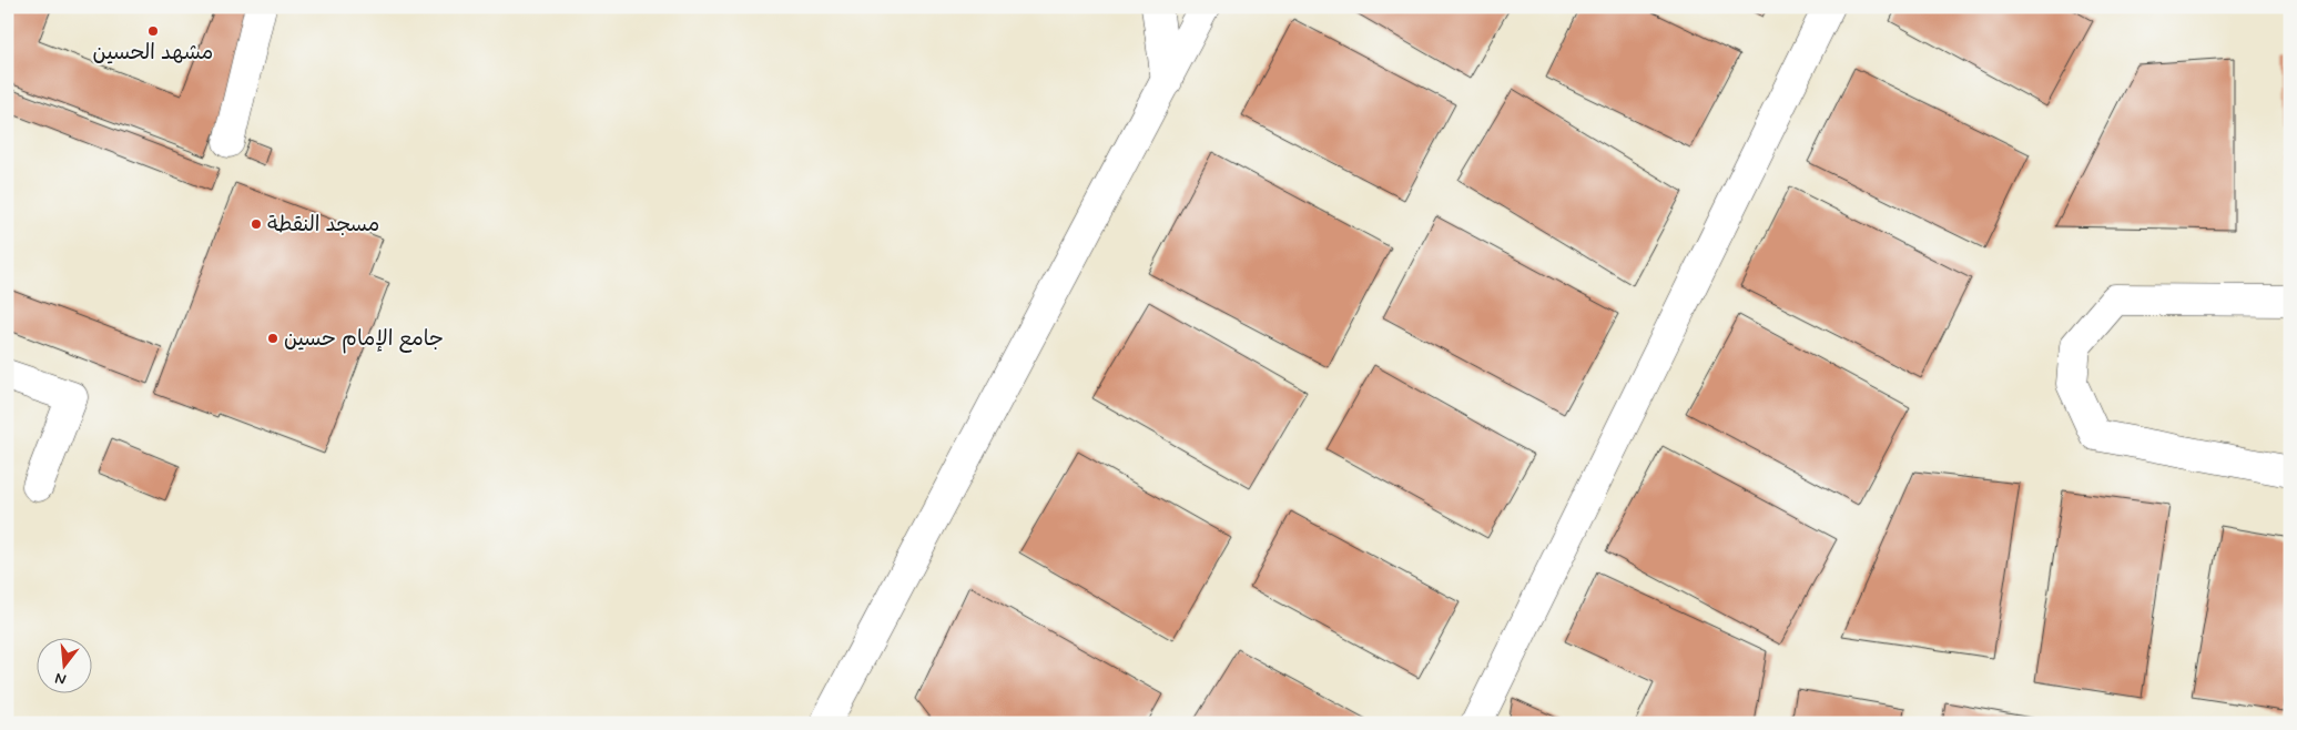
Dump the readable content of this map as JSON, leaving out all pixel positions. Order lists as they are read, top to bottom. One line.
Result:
{"places":["مشهد الحسين","مسجد النقطة","جامع الإمام حسين"],"north":"bottom"}
